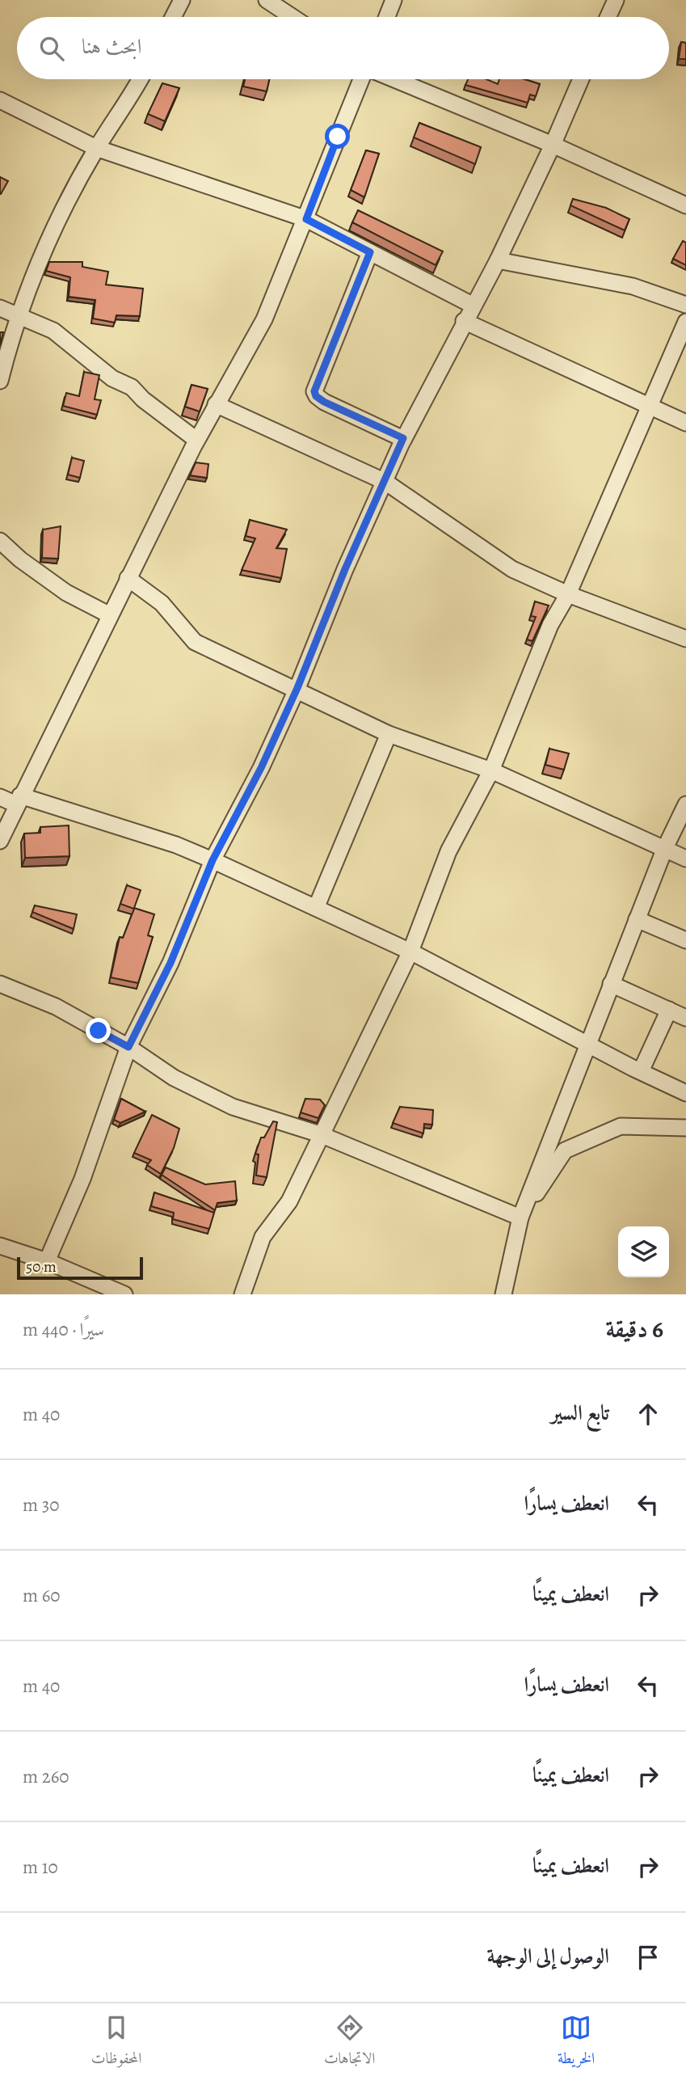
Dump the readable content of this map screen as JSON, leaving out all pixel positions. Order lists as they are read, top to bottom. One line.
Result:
{"scale_bar":"50 m","page":{"search":"ابحث هنا","scale":"50 m","heading":["6 دقيقة","سيرًا · 440 m"],"list":[["تابع السير","40 m"],["انعطف يسارًا","30 m"],["انعطف يمينًا","60 m"],["انعطف يسارًا","40 m"],["انعطف يمينًا","260 m"],["انعطف يمينًا","10 m"],"الوصول إلى الوجهة"],"nav":["الخريطة","الاتجاهات","المحفوظات"]}}
